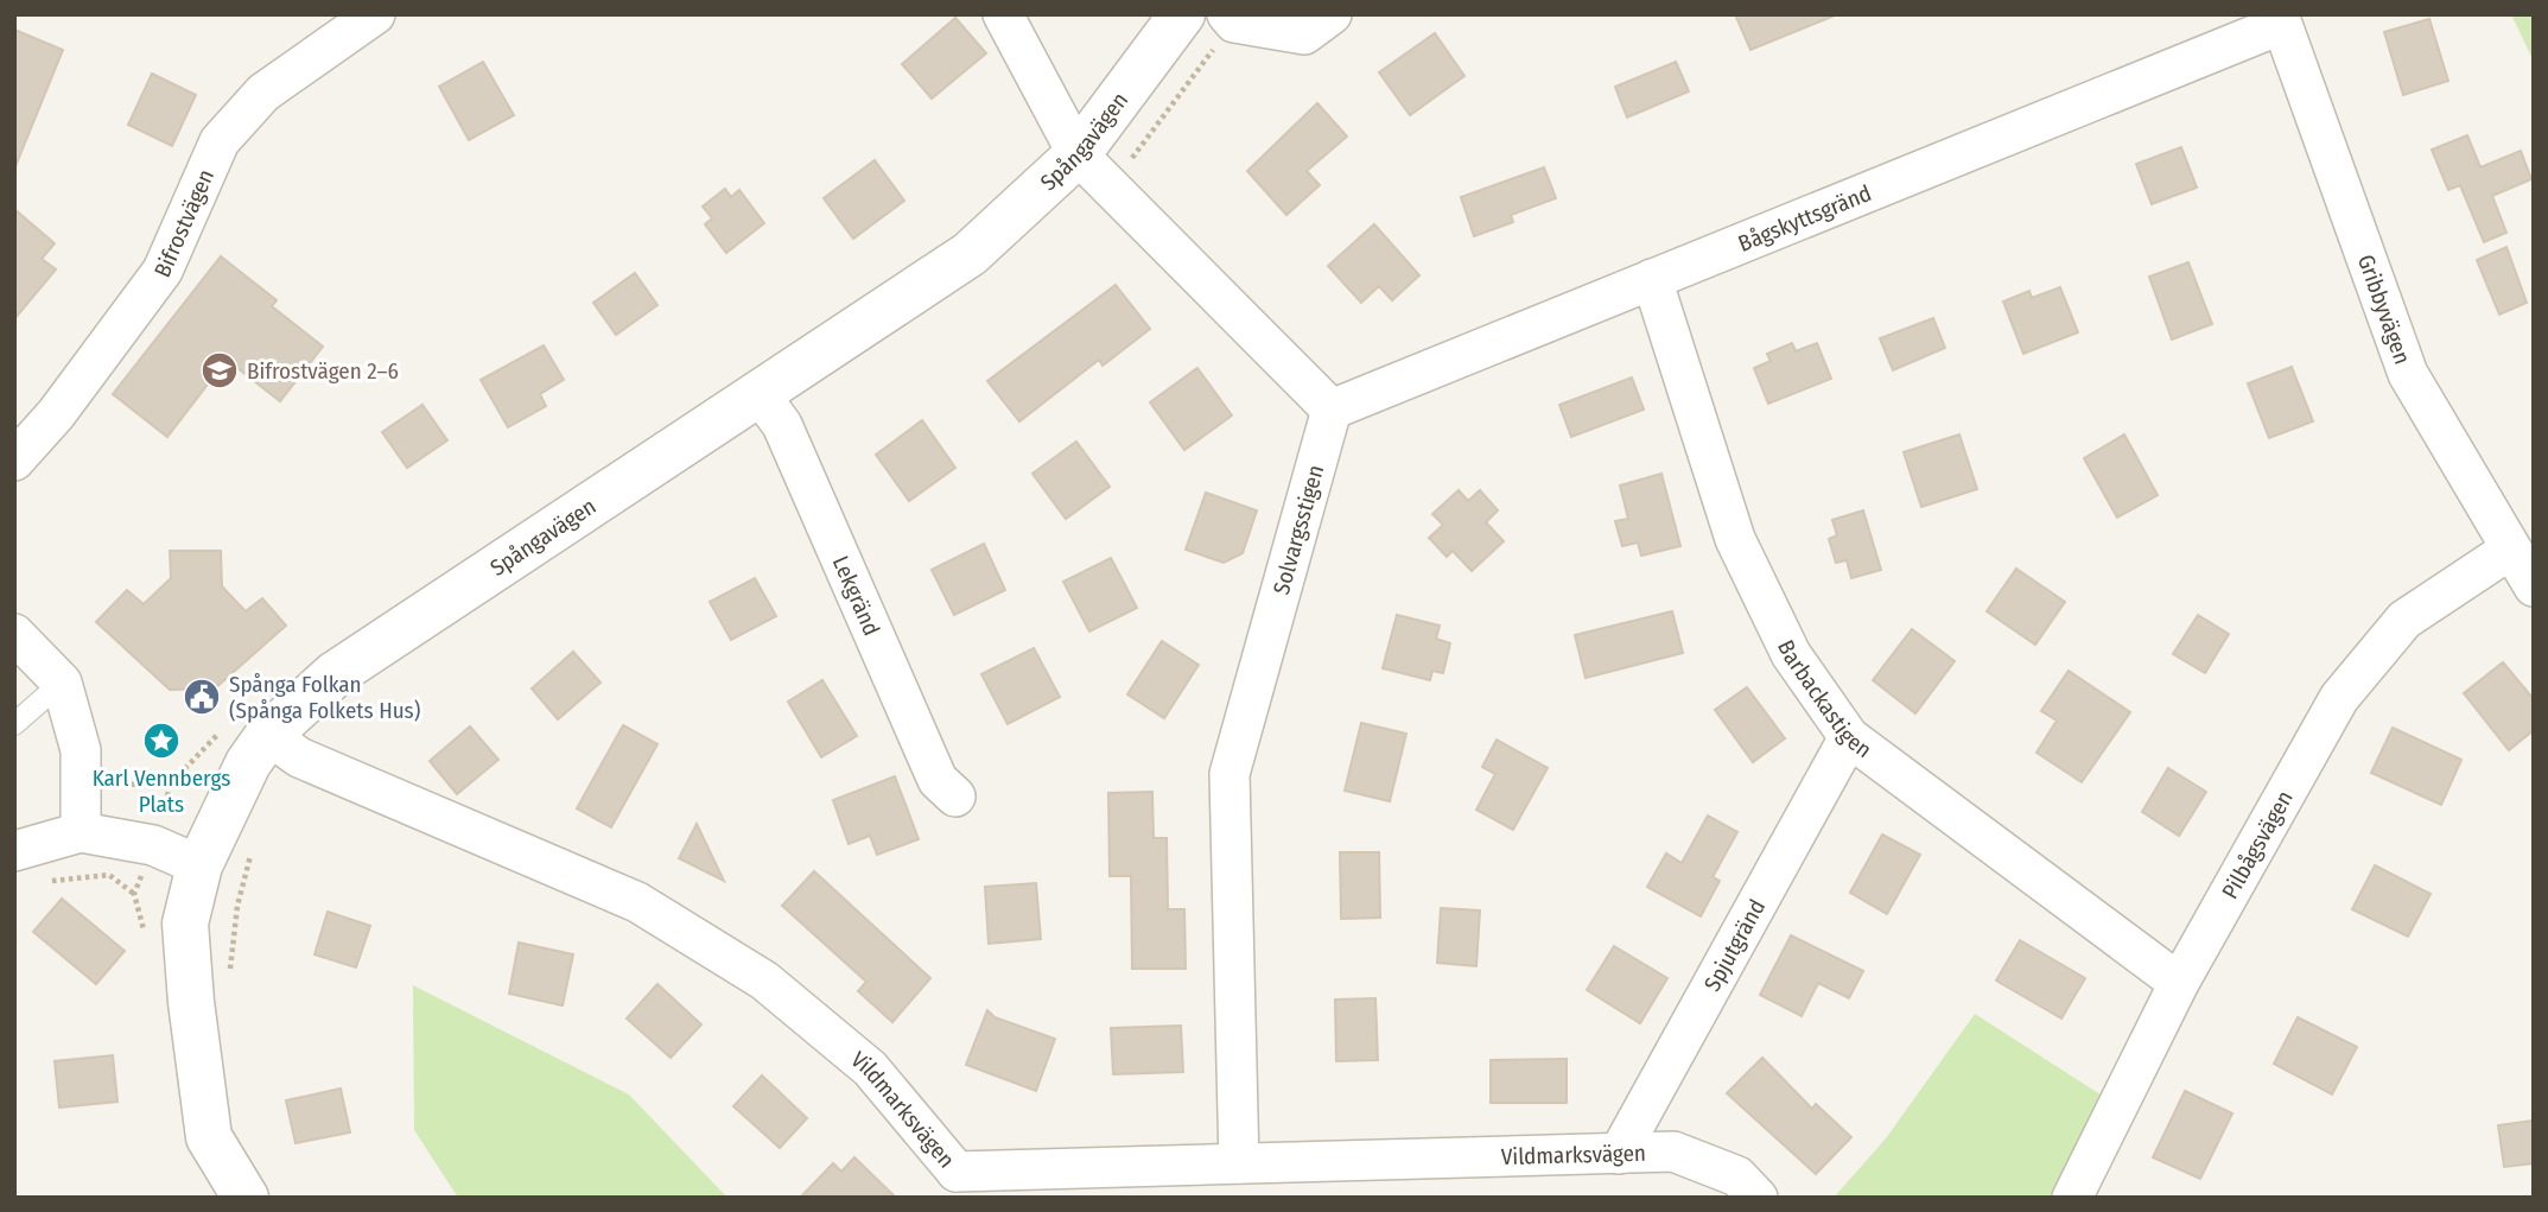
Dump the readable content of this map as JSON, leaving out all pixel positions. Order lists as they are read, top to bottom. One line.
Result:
{"streets":{"street":["Spångavägen","Bågskyttsgränd","Bifrostvägen","Gribbyvägen","Solvargsstigen","Lekgränd","Barbackastigen","Pilbågsvägen","Spjutgränd","Vildmarksvägen"]},"crossings":[["Spångavägen","Lekgränd"],["Spångavägen","Vildmarksvägen"],["Bågskyttsgränd","Gribbyvägen"],["Bågskyttsgränd","Solvargsstigen"],["Bågskyttsgränd","Barbackastigen"],["Gribbyvägen","Pilbågsvägen"],["Solvargsstigen","Vildmarksvägen"],["Barbackastigen","Pilbågsvägen"],["Barbackastigen","Spjutgränd"],["Spjutgränd","Vildmarksvägen"]],"places":{"school or university":["Bifrostvägen 2–6"],"public building":["Spånga Folkan (Spånga Folkets Hus)"],"place":["Karl Vennbergs Plats"]}}
